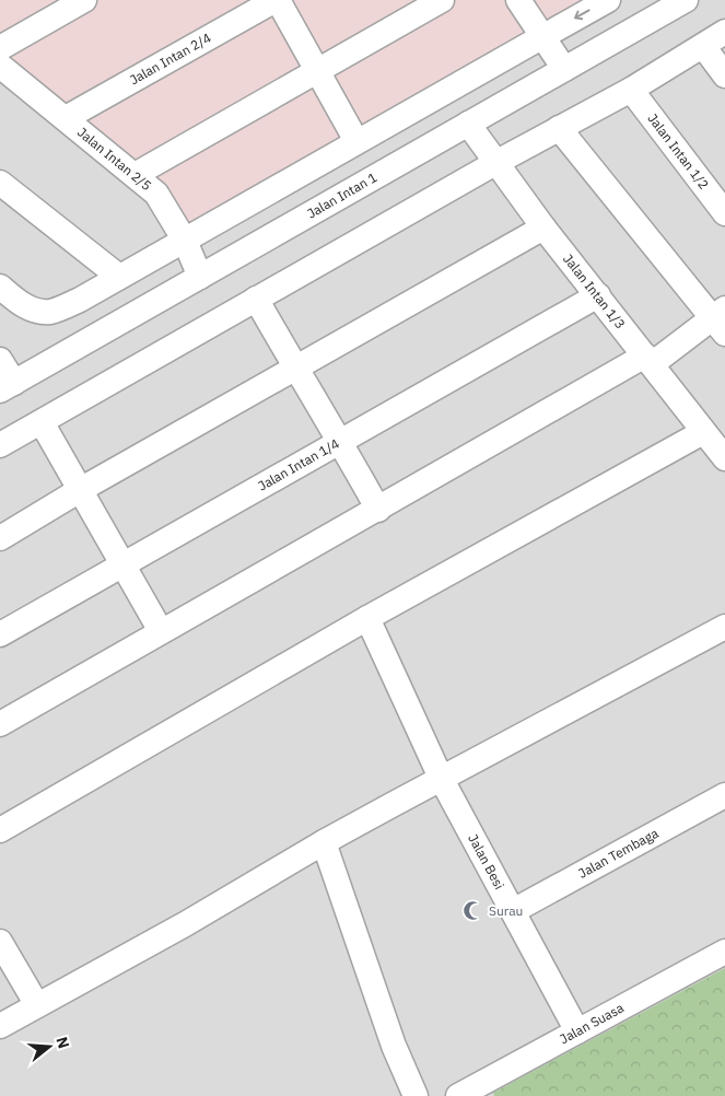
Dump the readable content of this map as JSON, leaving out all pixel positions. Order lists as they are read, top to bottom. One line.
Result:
{"streets":{"street":["Jalan Intan 2/4","Jalan Intan 1/2","Jalan Intan 2/5","Jalan Intan 1","Jalan Intan 1/3","Jalan Intan 1/4","Jalan Tembaga","Jalan Besi","Jalan Suasa"]},"crossings":[["Jalan Intan 2/4","Jalan Intan 2/5"],["Jalan Intan 2/5","Jalan Intan 1"],["Jalan Intan 1","Jalan Intan 1/3"],["Jalan Intan 1/3","Jalan Intan 1/4"],["Jalan Tembaga","Jalan Besi"],["Jalan Besi","Jalan Suasa"]],"places":{"mosque":["Surau"]},"north":"right"}
